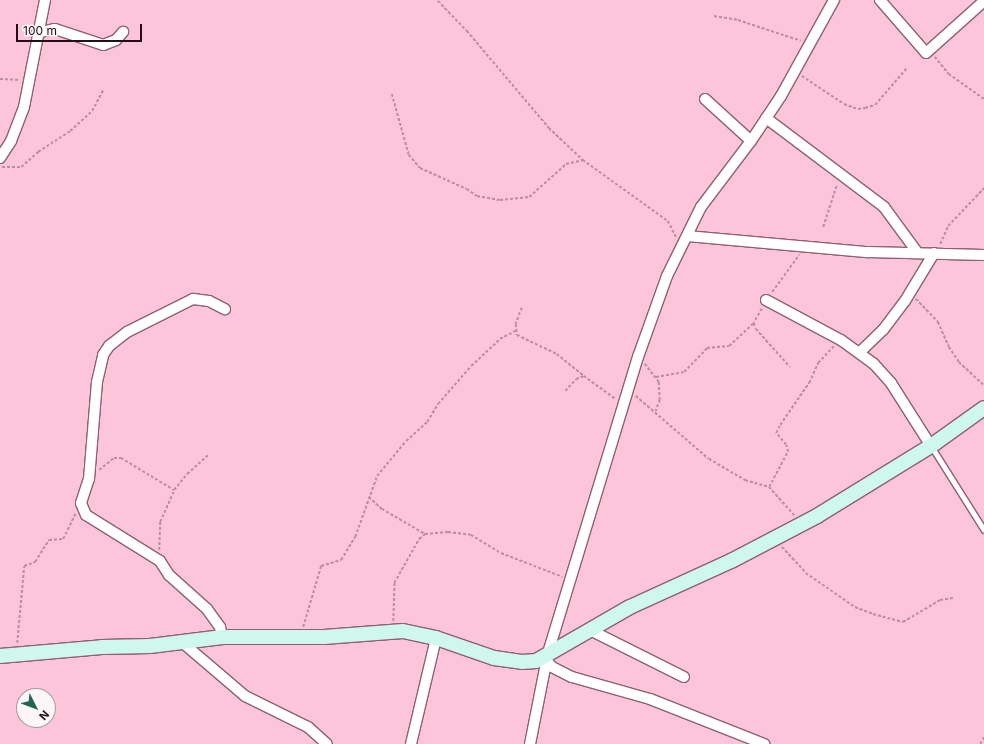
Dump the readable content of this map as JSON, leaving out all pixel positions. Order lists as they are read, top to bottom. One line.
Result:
{"scale_bar":"100 m","north":"bottom right"}
